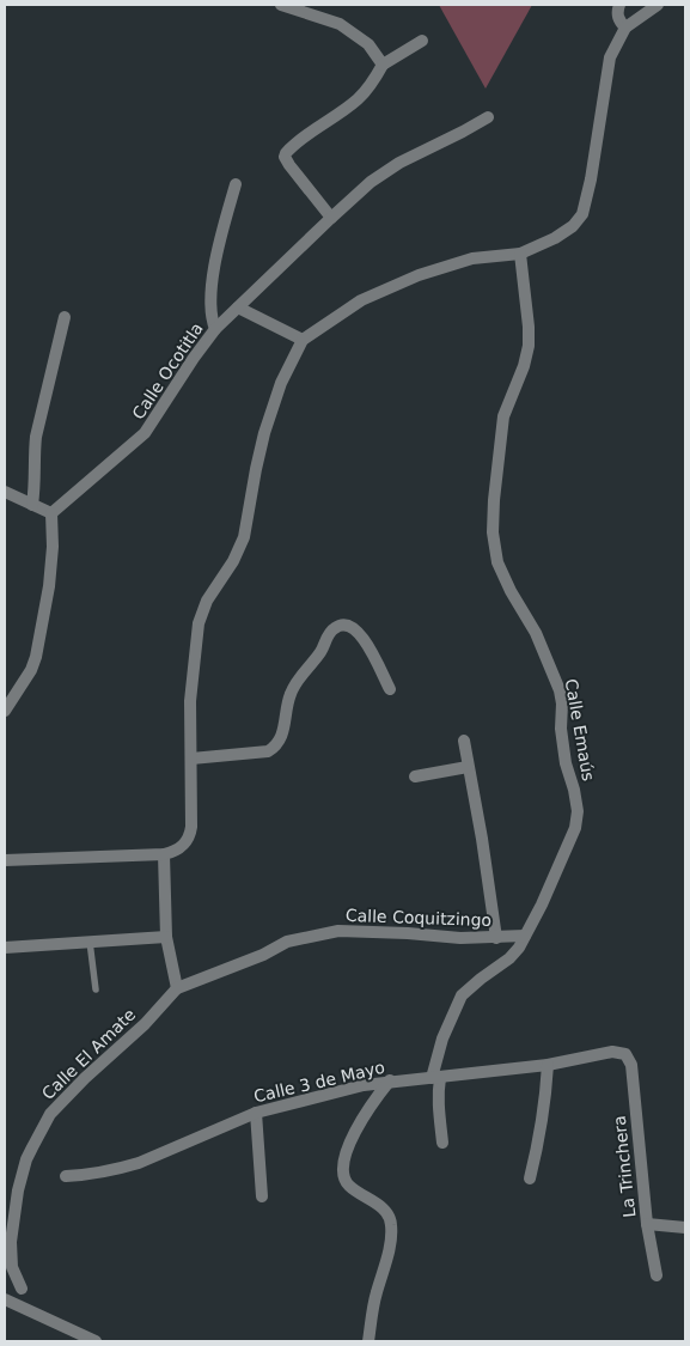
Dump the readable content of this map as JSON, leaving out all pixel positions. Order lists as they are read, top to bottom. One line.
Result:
{"streets":{"street":["Calle Ocotitla","Calle Emaús","Calle Coquitzingo","Calle El Amate","Calle 3 de Mayo","La Trinchera"]},"crossings":[["Calle Emaús","Calle Coquitzingo"],["Calle Emaús","Calle 3 de Mayo"],["Calle Coquitzingo","Calle El Amate"],["Calle 3 de Mayo","La Trinchera"]]}
